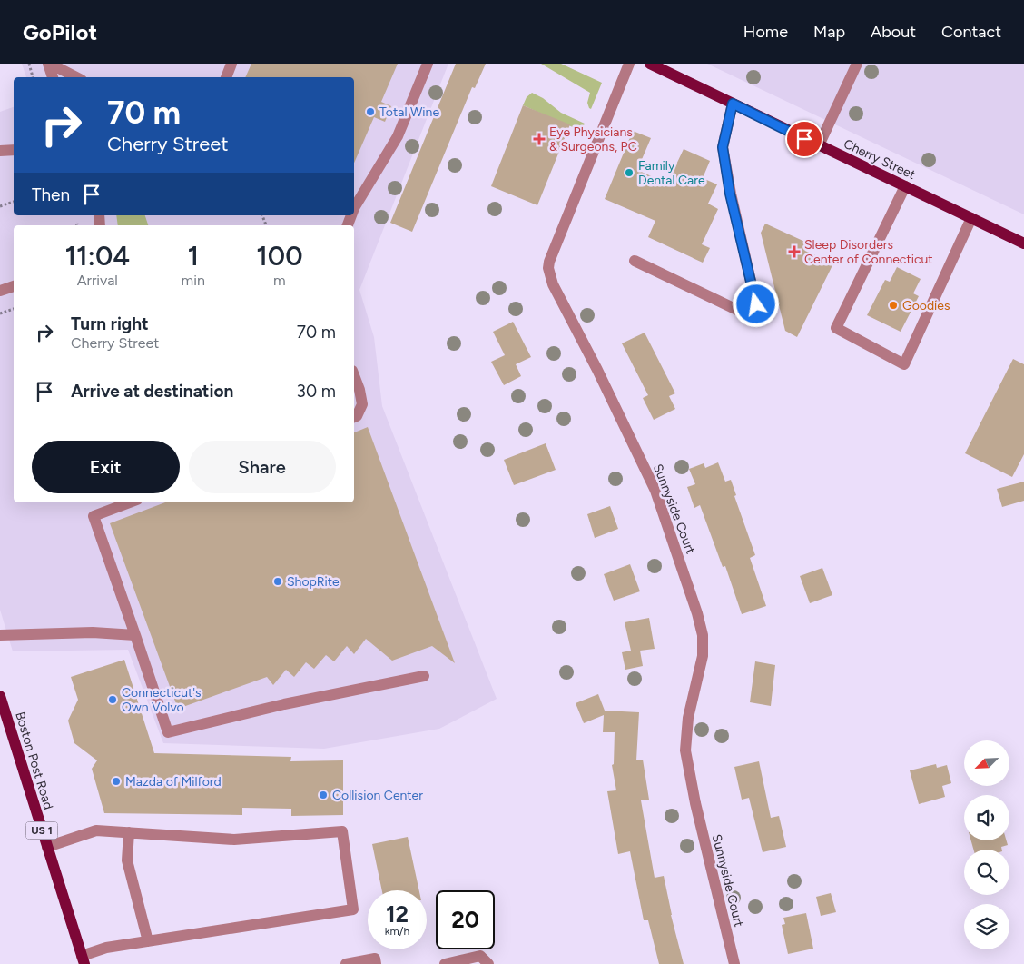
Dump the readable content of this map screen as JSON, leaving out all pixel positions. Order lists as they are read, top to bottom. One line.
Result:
{"streets":{"main road":["Cherry Street","Boston Post Road","US 1"],"street":["Sunnyside Court"]},"places":{"other":["Total Wine","Family Dental Care","Goodies","ShopRite","Connecticut's Own Volvo","Mazda of Milford","Collision Center"],"health":["Eye Physicians & Surgeons, PC","Sleep Disorders Center of Connecticut"]},"north":"bottom left","page":{"header":"GoPilot","nav":["Home","Map","About","Contact"],"turn":["70 m","Cherry Street"],"then":"Then","eta":["11:04","Arrival","1","min","100","m"],"list":[{"name":"Turn right","note":"Cherry Street","value":"70 m"},{"name":"Arrive at destination","value":"30 m"}],"buttons":["Exit","Share"],"speed":"12 km/h","limit":"20"}}
